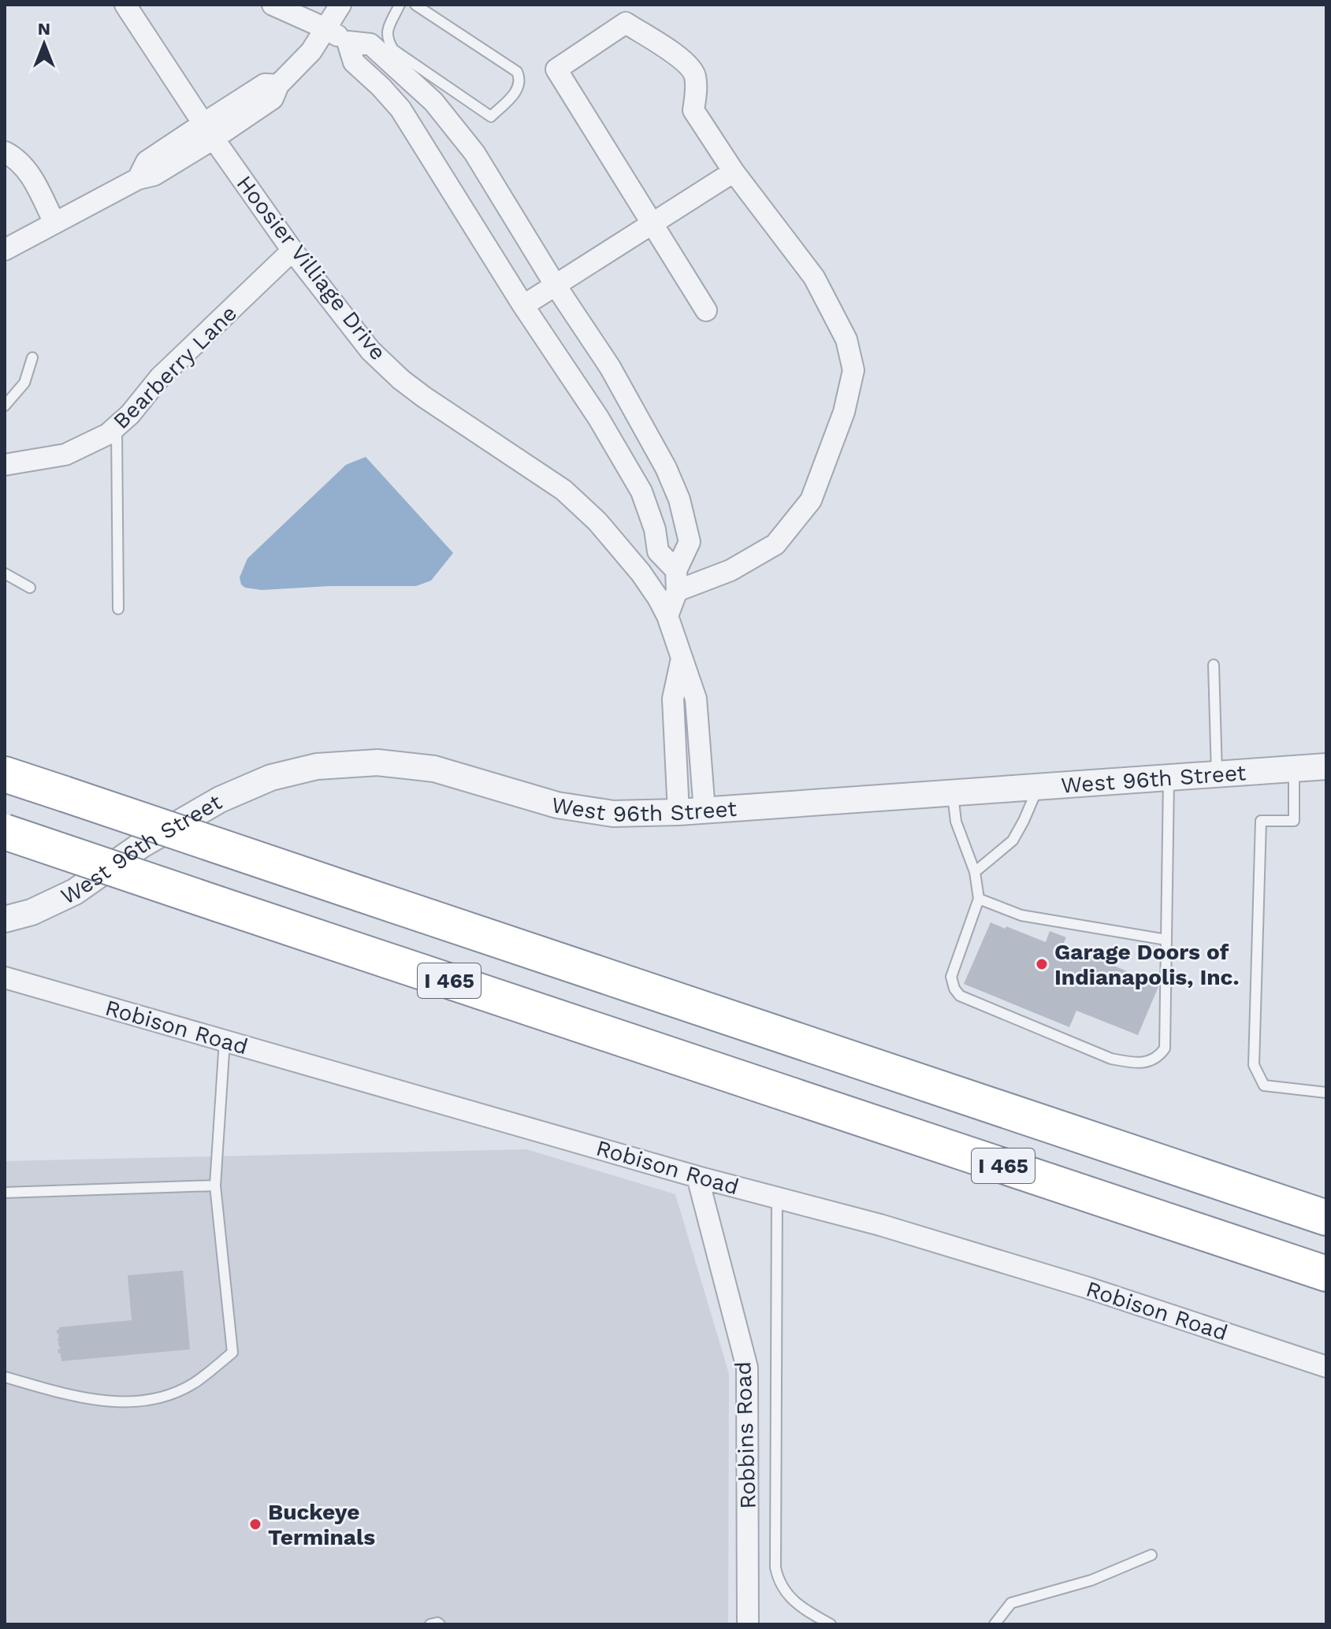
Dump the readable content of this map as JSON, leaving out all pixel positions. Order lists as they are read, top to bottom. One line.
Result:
{"streets":{"highway":["I 465"],"street":["Hoosier Villiage Drive","Bearberry Lane","West 96th Street","Robison Road","Robbins Road"]},"crossings":[["Hoosier Villiage Drive","Bearberry Lane"],["Hoosier Villiage Drive","West 96th Street"],["Robison Road","Robbins Road"]],"places":["Garage Doors of Indianapolis, Inc.","Buckeye Terminals"],"north":"top"}
